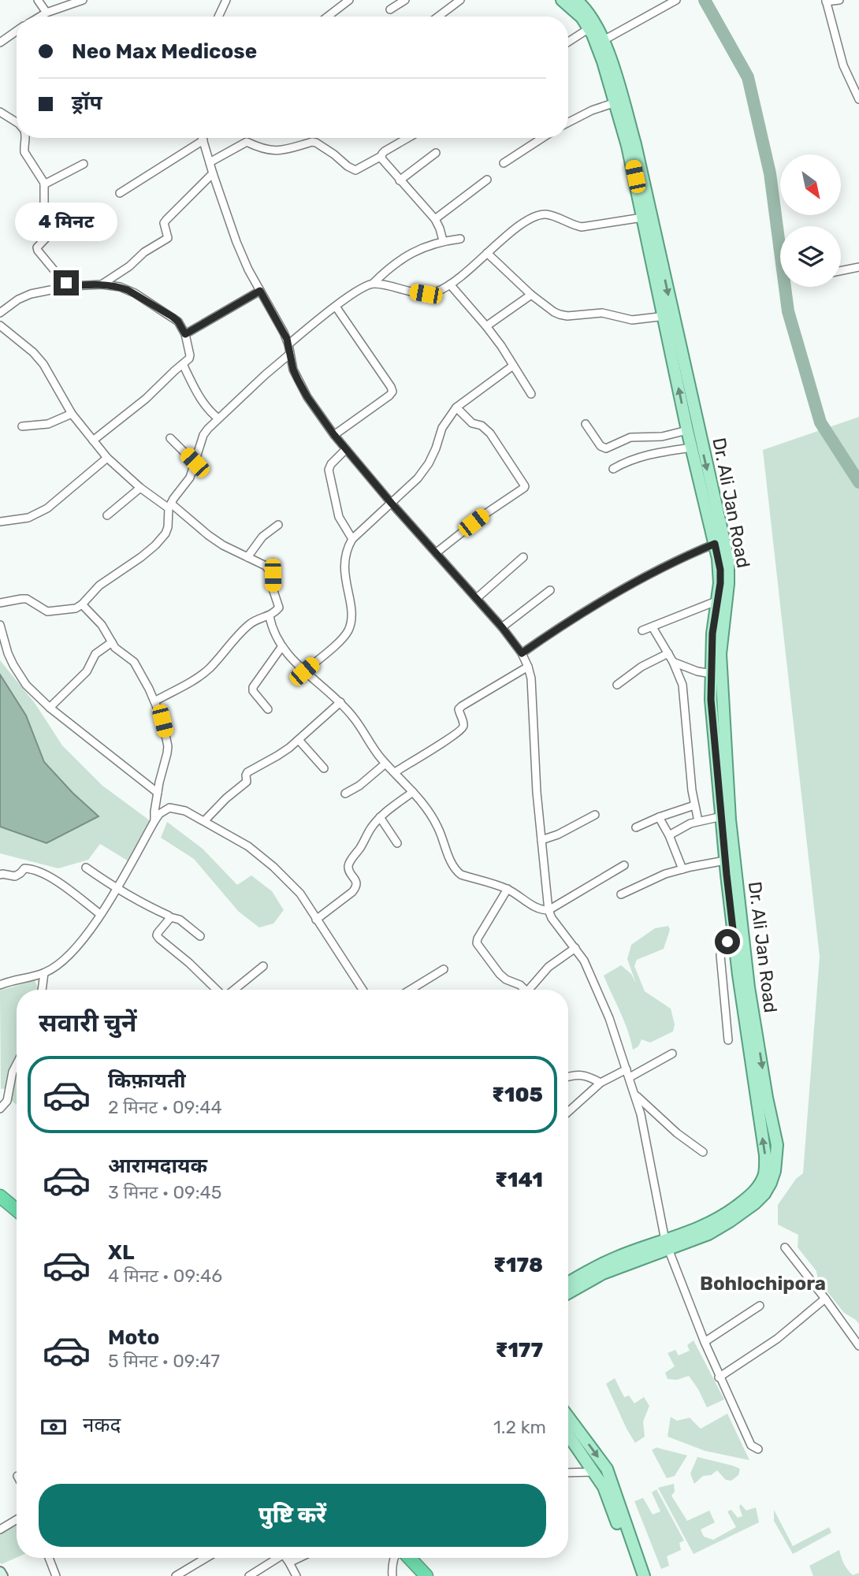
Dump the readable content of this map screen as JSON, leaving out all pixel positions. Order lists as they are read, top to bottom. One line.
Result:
{"streets":{"main road":["Dr. Ali Jan Road"]},"districts":["Bohlochipora"],"north":"bottom right","page":{"banner":["Neo Max Medicose","ड्रॉप"],"bubble":"4 मिनट","heading":"सवारी चुनें","list":[{"name":"किफ़ायती","note":"2 मिनट · 09:44","value":"₹105"},{"name":"आरामदायक","note":"3 मिनट · 09:45","value":"₹141"},{"name":"XL","note":"4 मिनट · 09:46","value":"₹178"},{"name":"Moto","note":"5 मिनट · 09:47","value":"₹177"}],"pay":["नकद","1.2 km"],"buttons":"पुष्टि करें"}}
